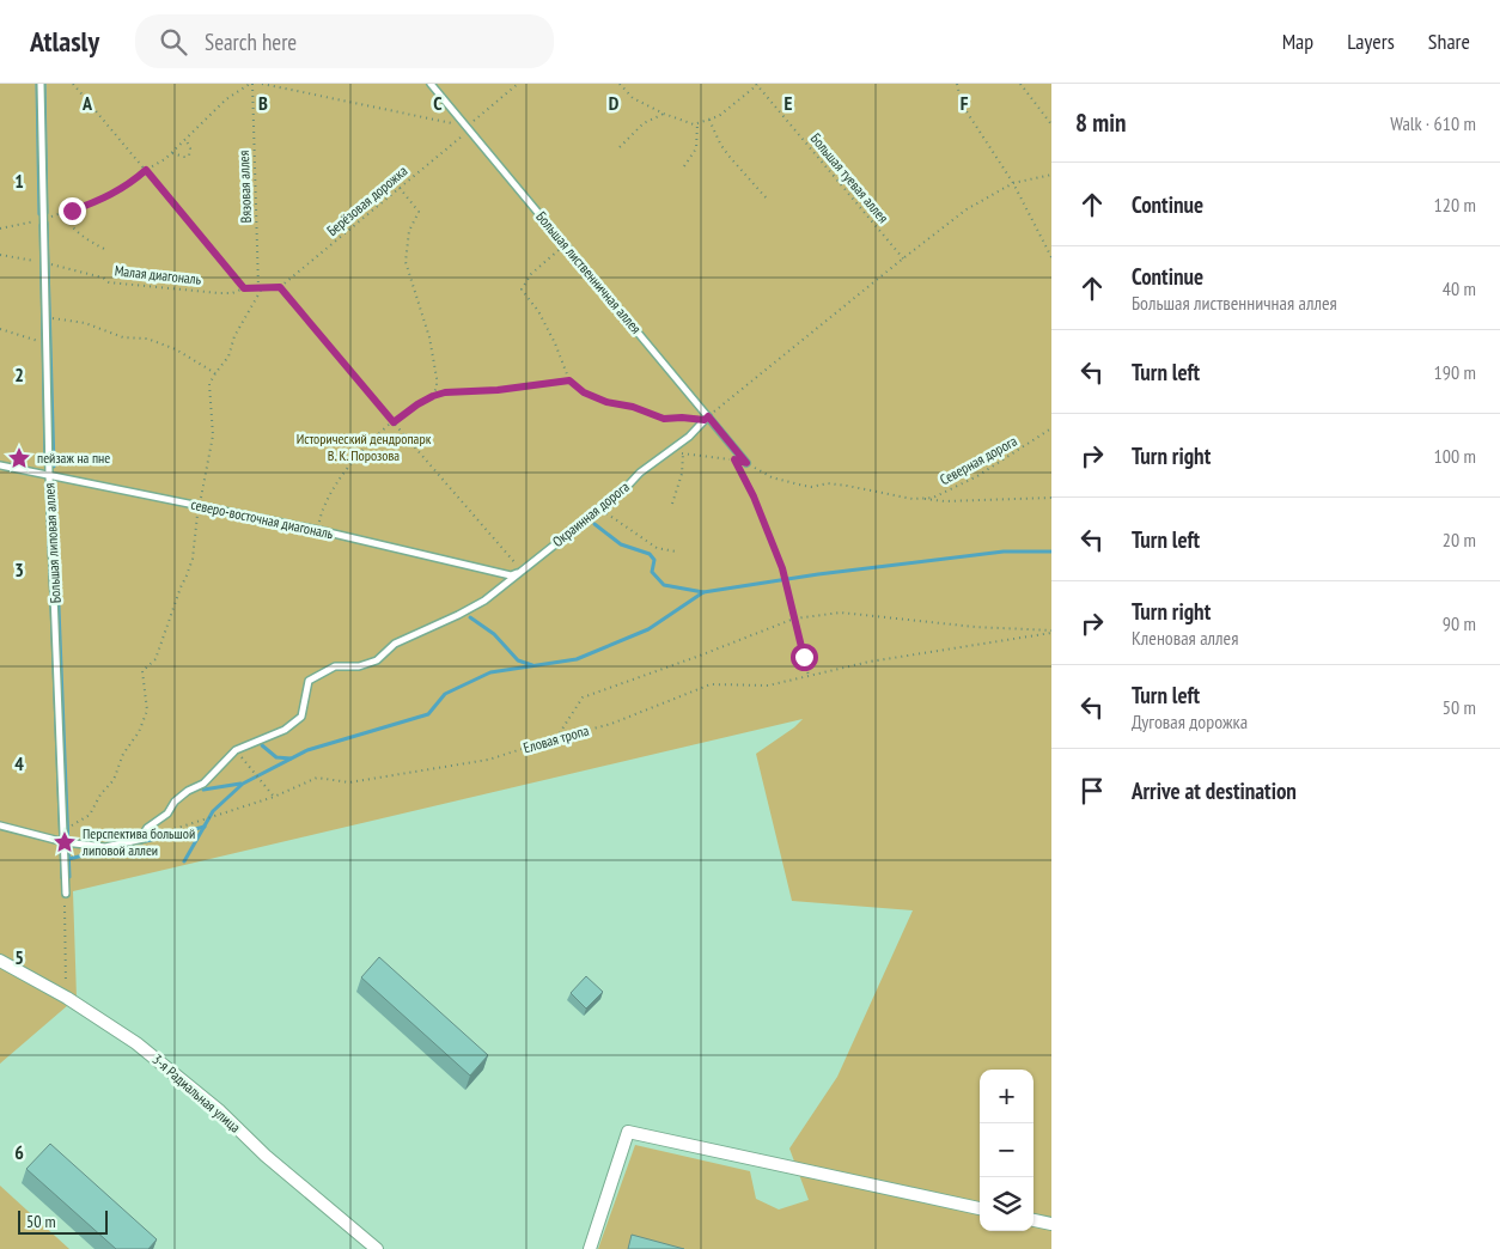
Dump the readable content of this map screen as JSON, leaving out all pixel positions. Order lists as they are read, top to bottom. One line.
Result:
{"streets":{"street":["3-я Радиальная улица"],"lane":["Большая лиственничная аллея","Окраинная дорога","северо-восточная диагональ","Большая липовая аллея"],"path":["Большая туевая аллея","Вязовая аллея","Берёзовая дорожка","Малая диагональ","Северная дорога","Еловая тропа"]},"crossings":[["Вязовая аллея","Малая диагональ"],["Берёзовая дорожка","Большая лиственничная аллея"],["Берёзовая дорожка","Малая диагональ"],["Большая лиственничная аллея","Северная дорога"],["Большая лиственничная аллея","Окраинная дорога"],["Малая диагональ","Большая липовая аллея"],["Северная дорога","Окраинная дорога"],["Окраинная дорога","северо-восточная диагональ"],["Окраинная дорога","Еловая тропа"],["северо-восточная диагональ","Большая липовая аллея"]],"parks":["Исторический дендропарк В. К. Порозова"],"places":{"place":["пейзаж на пне","Перспектива большой липовой аллеи"]},"scale_bar":"50 m","page":{"header":"Atlasly","search":"Search here","nav":["Map","Layers","Share"],"heading":["8 min","Walk · 610 m"],"list":[["Continue","120 m"],["Continue","Большая лиственничная аллея","40 m"],["Turn left","190 m"],["Turn right","100 m"],["Turn left","20 m"],["Turn right","Кленовая аллея","90 m"],["Turn left","Дуговая дорожка","50 m"],"Arrive at destination"],"map_buttons":["+","−"],"scale":"50 m"},"grid":{"columns":["A","B","C","D","E","F"],"rows":["1","2","3","4","5","6"]}}
